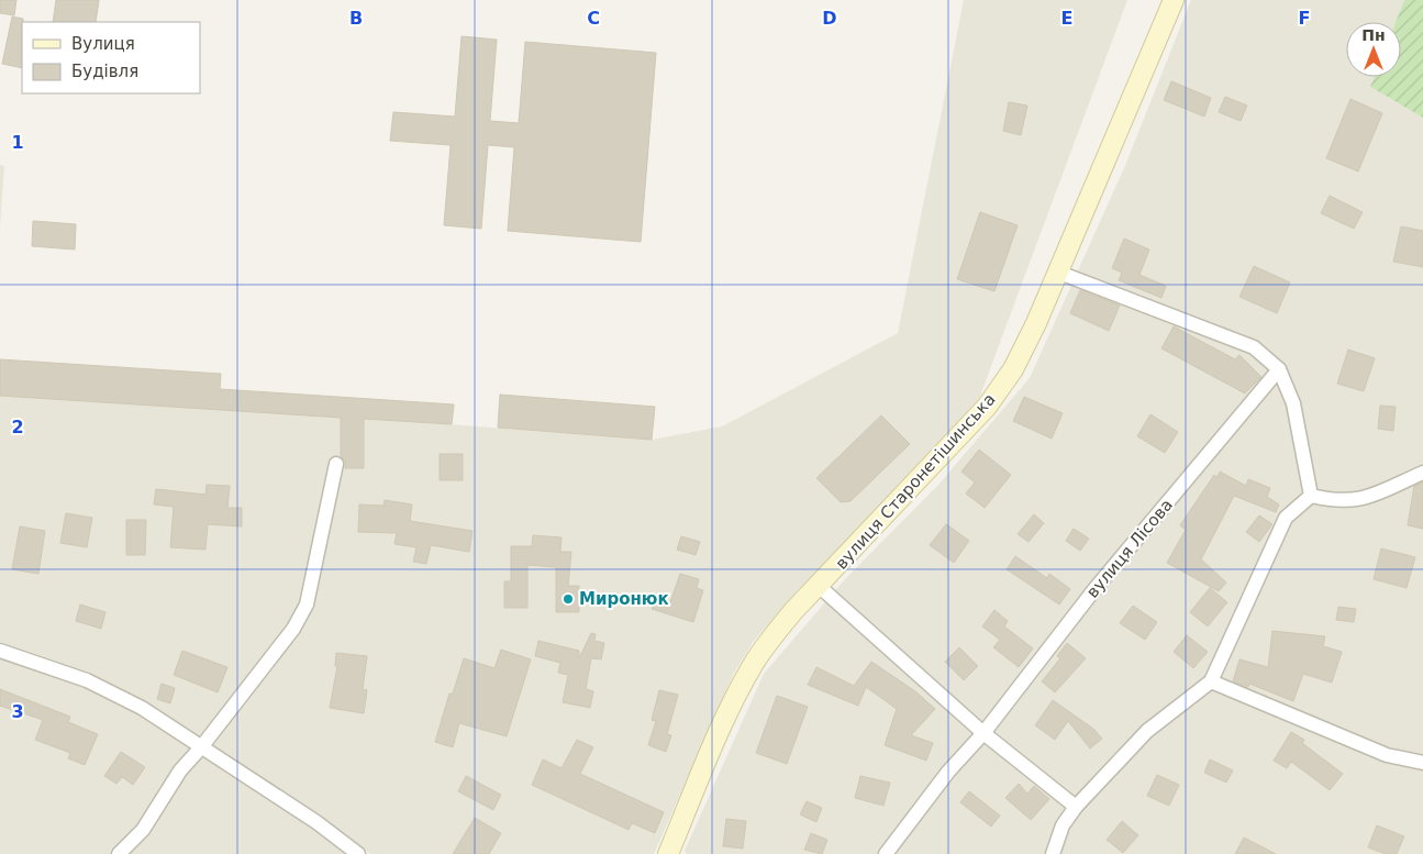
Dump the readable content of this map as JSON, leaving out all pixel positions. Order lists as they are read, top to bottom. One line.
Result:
{"streets":{"main road":["вулиця Старонетішинська"],"street":["вулиця Лісова"]},"places":["Миронюк"],"legend":["Вулиця","Будівля"],"north":"top","grid":{"columns":["B","C","D","E","F"],"rows":["1","2","3"]}}
